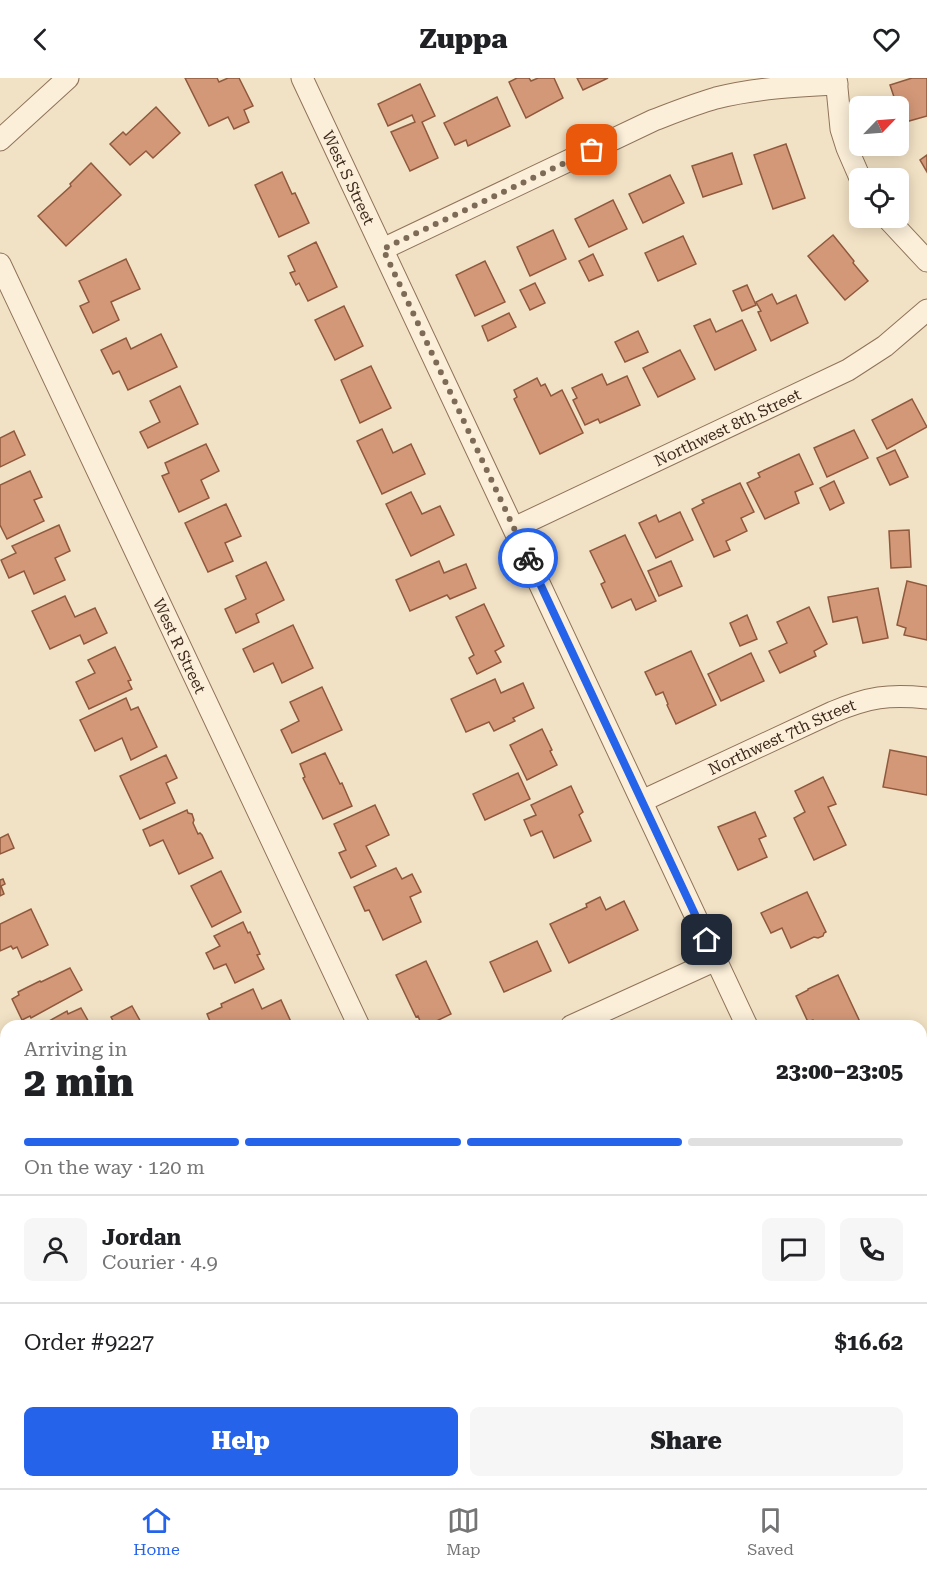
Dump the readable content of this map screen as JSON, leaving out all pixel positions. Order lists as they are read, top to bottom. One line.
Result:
{"streets":{"street":["West S Street","Northwest 8th Street","West R Street","Northwest 7th Street"]},"crossings":[["West S Street","Northwest 8th Street"],["West S Street","Northwest 7th Street"]],"north":"top right","page":{"header":"Zuppa","heading":["2 min","Arriving in","23:00–23:05"],"panel":["Jordan","Courier · 4.9","Order #9227","$16.62"],"bar":"On the way · 120 m","buttons":["Help","Share"],"tabs":["Home","Map","Saved"]}}
